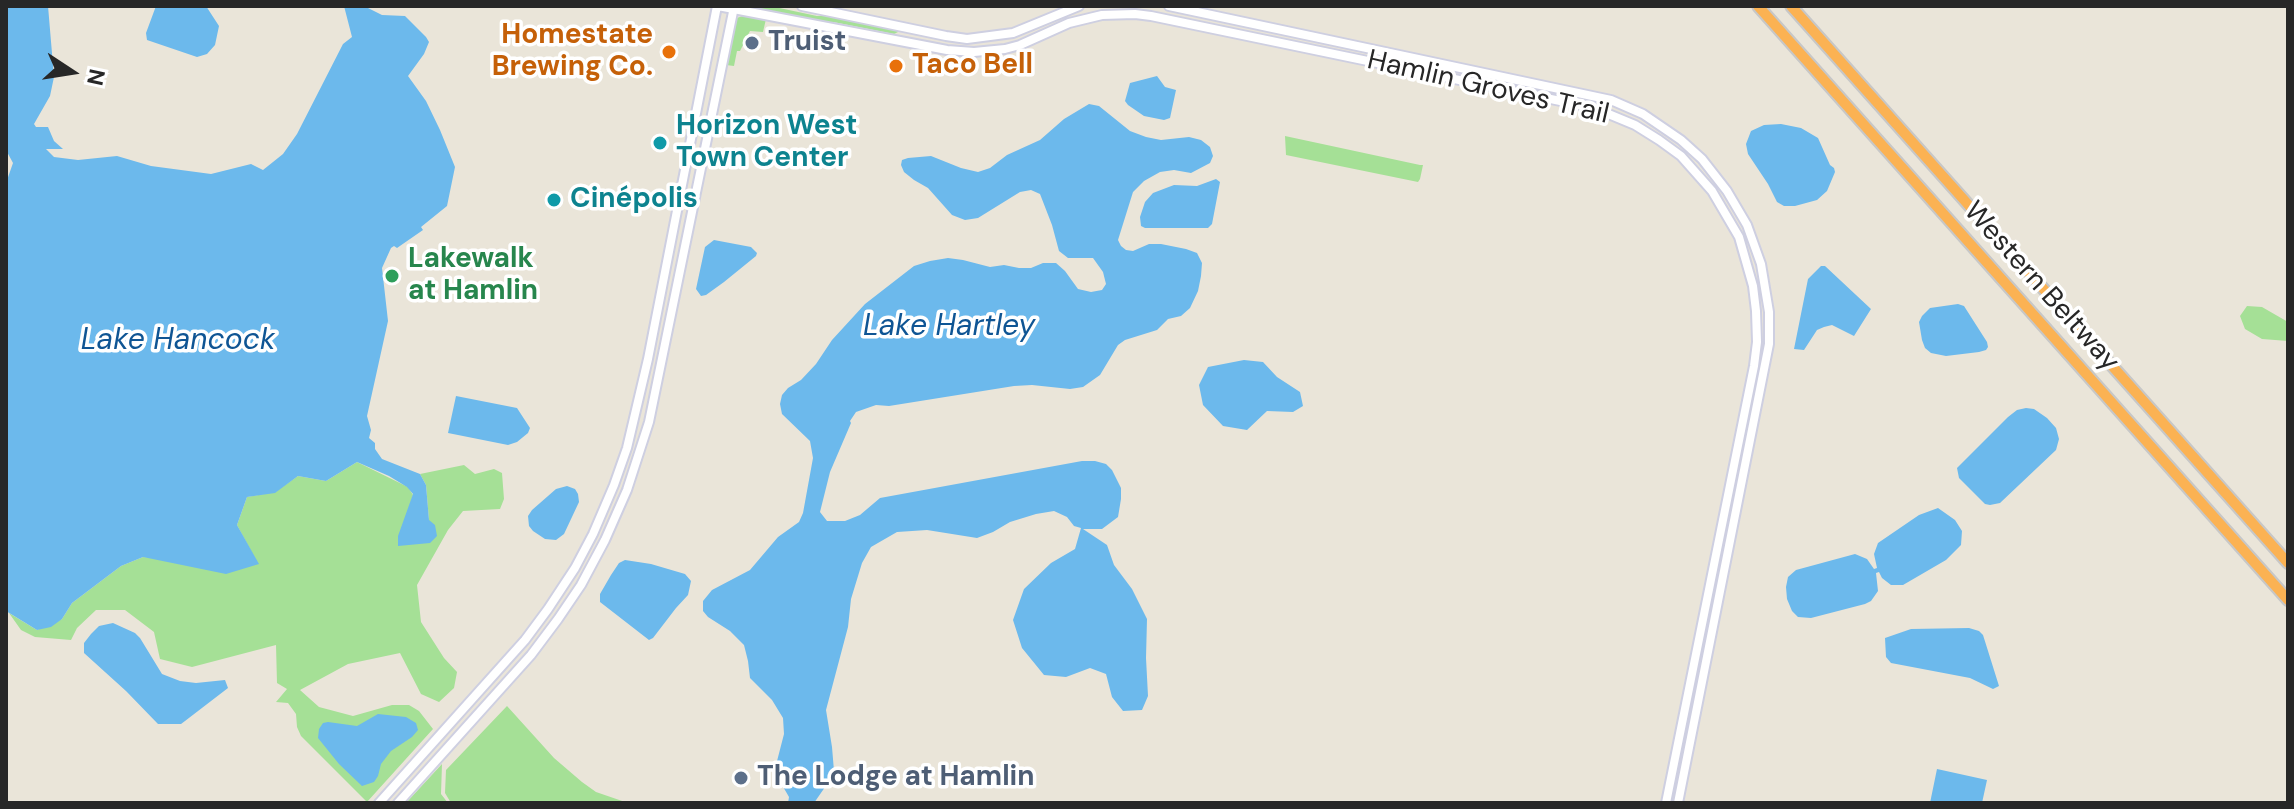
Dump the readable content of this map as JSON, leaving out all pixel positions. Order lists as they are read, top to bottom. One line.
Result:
{"streets":{"highway":["Western Beltway"],"street":["Hamlin Groves Trail"]},"water":["Lake Hartley","Lake Hancock"],"places":["Truist","Homestate Brewing Co.","Taco Bell","Horizon West Town Center","Cinépolis","Lakewalk at Hamlin","The Lodge at Hamlin"],"north":"right"}
